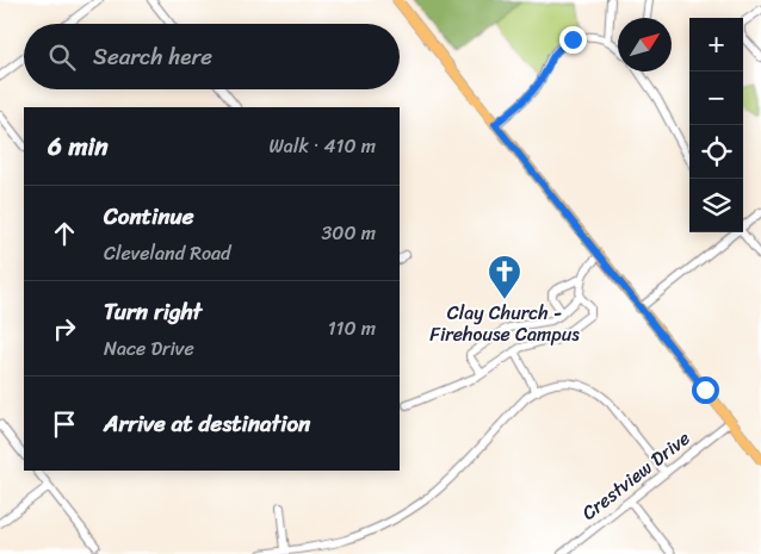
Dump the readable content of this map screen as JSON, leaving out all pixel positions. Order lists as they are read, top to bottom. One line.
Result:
{"streets":{"street":["Crestview Drive"]},"places":{"church":["Clay Church - Firehouse Campus"]},"north":"top right","page":{"map_buttons":["+","−"],"search":"Search here","heading":["6 min","Walk · 410 m"],"list":[["Continue","Cleveland Road","300 m"],["Turn right","Nace Drive","110 m"],"Arrive at destination"]}}
